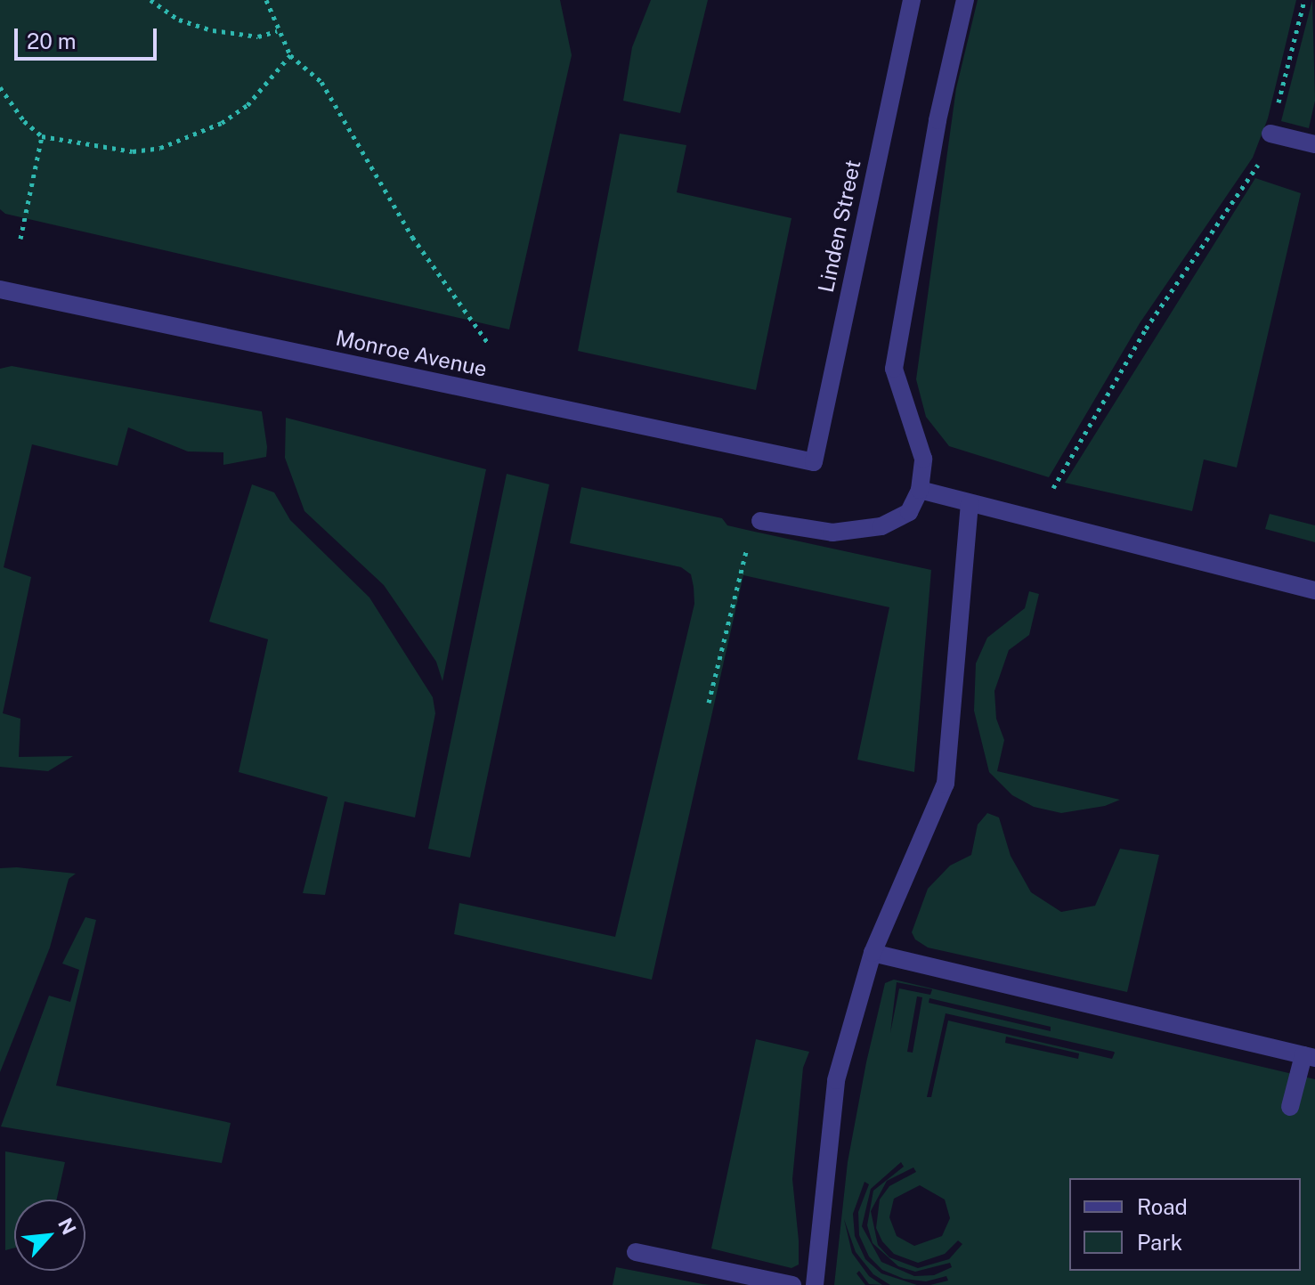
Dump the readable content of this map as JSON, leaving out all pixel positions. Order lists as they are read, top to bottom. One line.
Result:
{"streets":{"street":["Linden Street","Monroe Avenue"]},"crossings":[["Linden Street","Monroe Avenue"]],"legend":["Road","Park"],"scale_bar":"20 m","north":"top right"}
